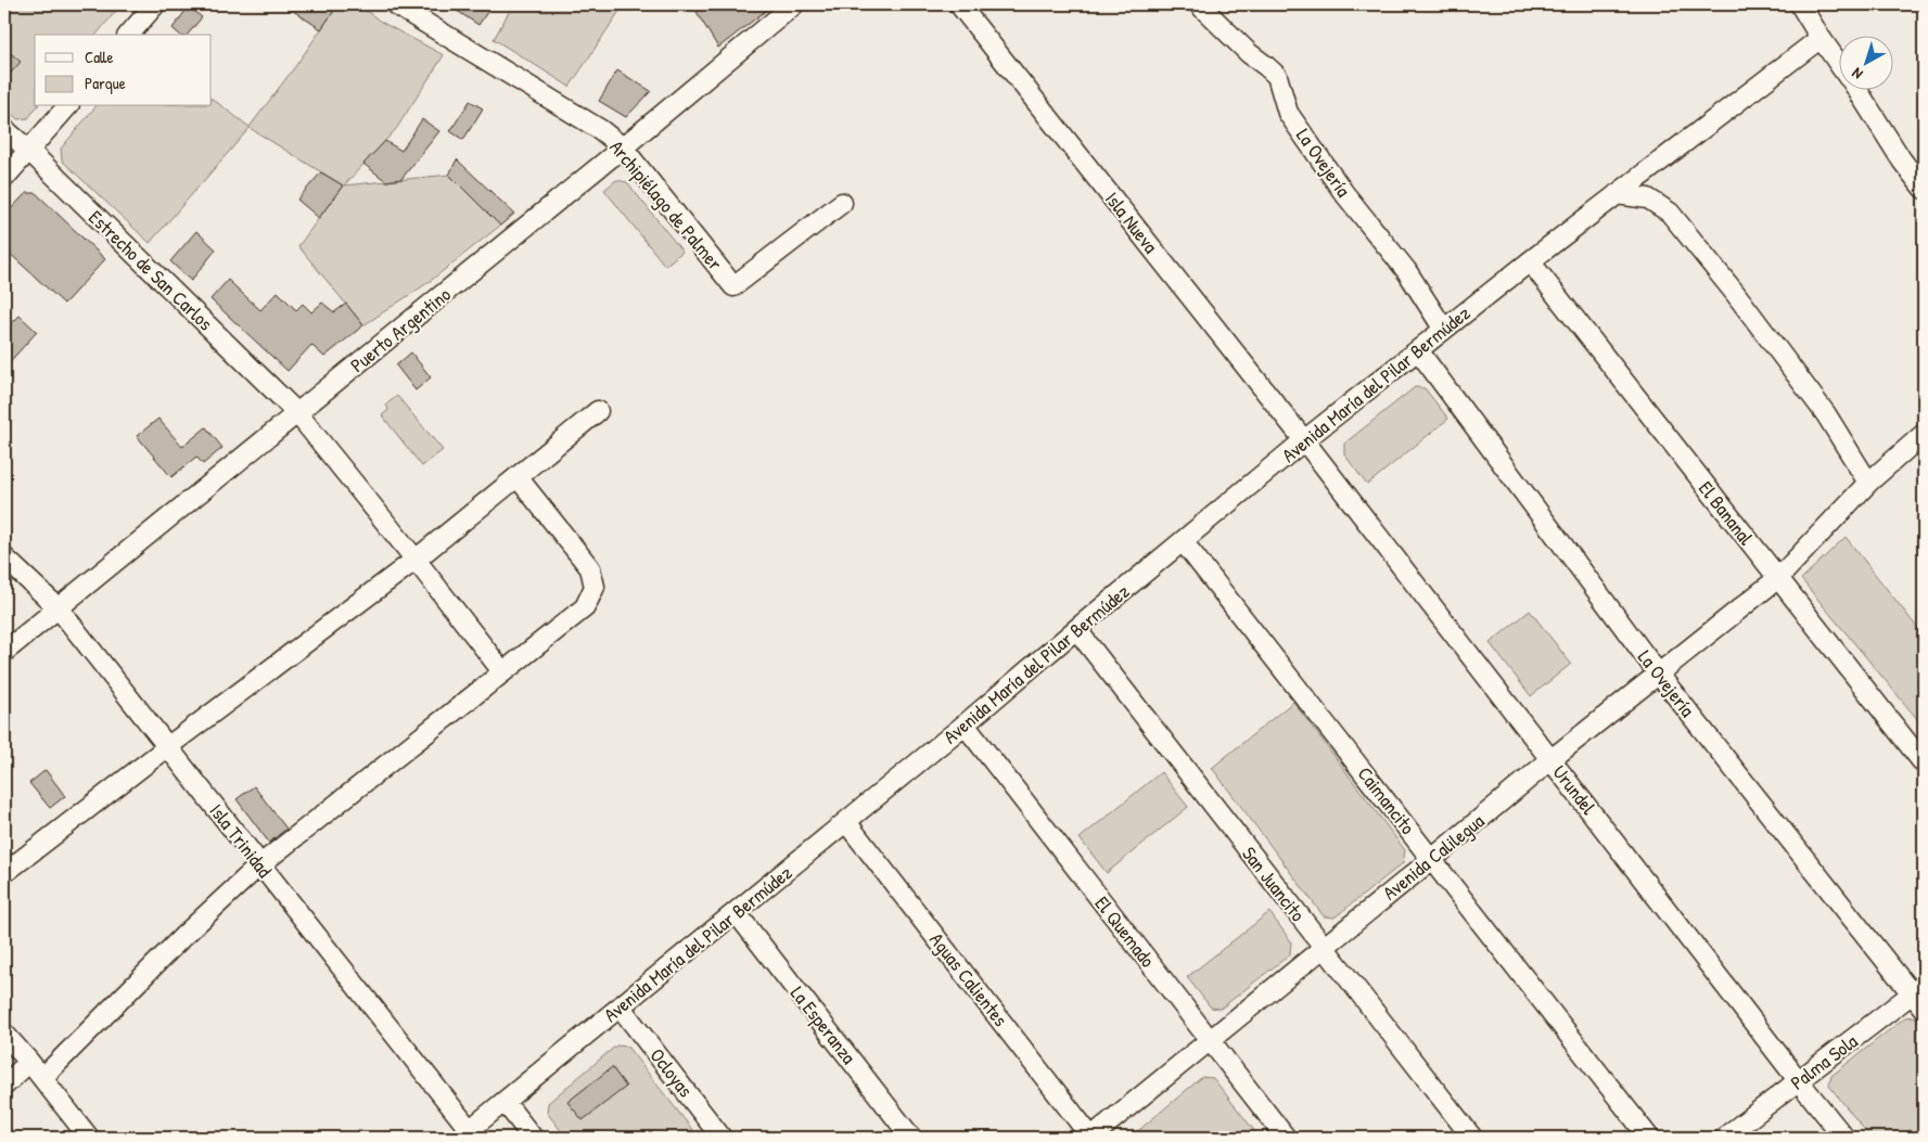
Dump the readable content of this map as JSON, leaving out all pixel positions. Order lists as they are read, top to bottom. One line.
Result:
{"streets":{"street":["La Ovejería","Archipiélago de Palmer","Isla Nueva","Estrecho de San Carlos","Puerto Argentino","Avenida María del Pilar Bermúdez","El Bananal","Urundel","Caimancito","Isla Trinidad","Avenida Calilegua","San Juancito","El Quemado","Aguas Calientes","La Esperanza","Palma Sola","Ocloyas"]},"crossings":[["La Ovejería","Avenida María del Pilar Bermúdez"],["La Ovejería","Avenida Calilegua"],["La Ovejería","Palma Sola"],["Archipiélago de Palmer","Puerto Argentino"],["Isla Nueva","Avenida María del Pilar Bermúdez"],["Isla Nueva","Urundel"],["Estrecho de San Carlos","Puerto Argentino"],["Puerto Argentino","Isla Trinidad"],["Avenida María del Pilar Bermúdez","El Bananal"],["Avenida María del Pilar Bermúdez","Urundel"],["Avenida María del Pilar Bermúdez","Caimancito"],["Avenida María del Pilar Bermúdez","Isla Trinidad"],["Avenida María del Pilar Bermúdez","San Juancito"],["Avenida María del Pilar Bermúdez","El Quemado"],["Avenida María del Pilar Bermúdez","Aguas Calientes"],["Avenida María del Pilar Bermúdez","La Esperanza"],["Avenida María del Pilar Bermúdez","Ocloyas"],["El Bananal","Avenida Calilegua"],["Urundel","Avenida Calilegua"],["Urundel","Palma Sola"],["Caimancito","Avenida Calilegua"],["Avenida Calilegua","San Juancito"],["Avenida Calilegua","El Quemado"],["Avenida Calilegua","Aguas Calientes"]],"legend":["Calle","Parque"],"north":"bottom left"}
